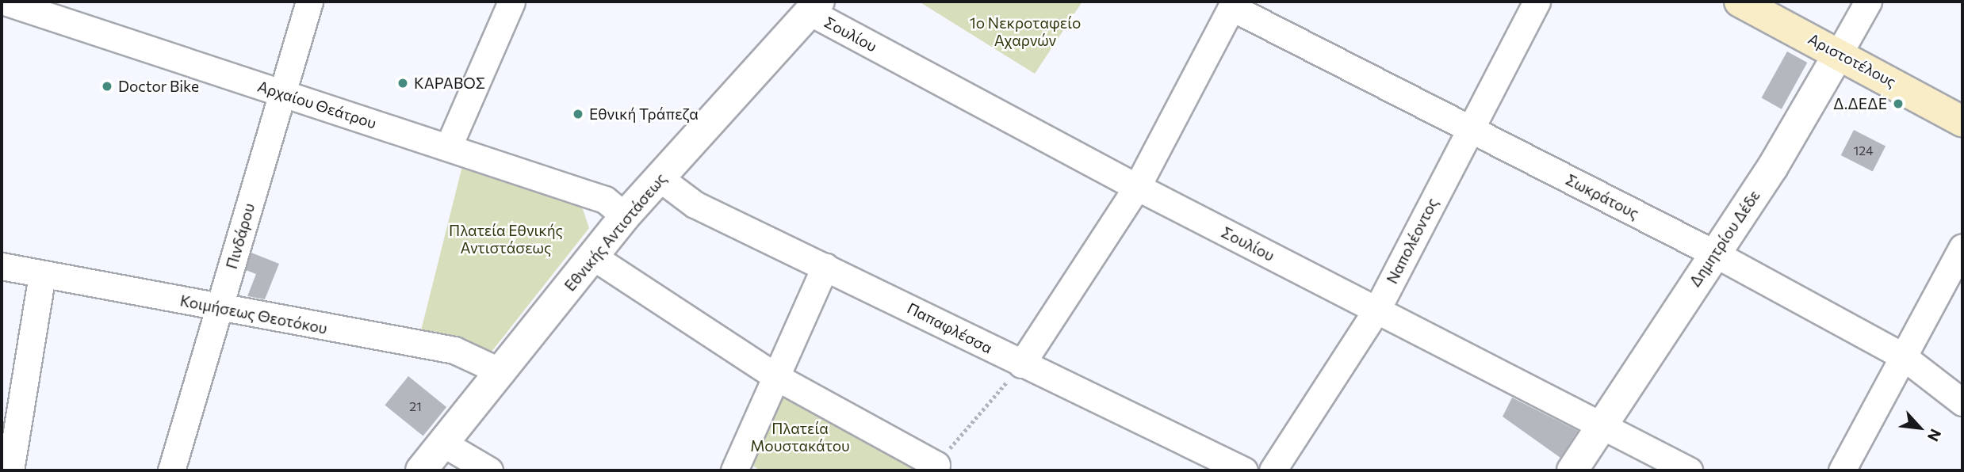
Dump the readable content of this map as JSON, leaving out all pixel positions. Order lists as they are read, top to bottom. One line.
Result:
{"streets":{"main road":["Αριστοτέλους"],"street":["Σουλίου","Αρχαίου Θεάτρου","Σωκράτους","Εθνικής Αντιστάσεως","Πινδάρου","Δημητρίου Δέδε","Ναπολέοντος","Κοιμήσεως Θεοτόκου","Παπαφλέσσα"]},"crossings":[["Σουλίου","Εθνικής Αντιστάσεως"],["Σουλίου","Δημητρίου Δέδε"],["Σουλίου","Ναπολέοντος"],["Αριστοτέλους","Δημητρίου Δέδε"],["Αρχαίου Θεάτρου","Εθνικής Αντιστάσεως"],["Αρχαίου Θεάτρου","Πινδάρου"],["Σωκράτους","Δημητρίου Δέδε"],["Σωκράτους","Ναπολέοντος"],["Εθνικής Αντιστάσεως","Κοιμήσεως Θεοτόκου"],["Εθνικής Αντιστάσεως","Παπαφλέσσα"],["Πινδάρου","Κοιμήσεως Θεοτόκου"]],"parks":["1ο Νεκροταφείο Αχαρνών","Πλατεία Εθνικής Αντιστάσεως","Πλατεία Μουστακάτου"],"places":["ΚΑΡΑΒΟΣ","Doctor Bike","Δ.ΔΕΔΕ","Εθνική Τράπεζα"],"house_numbers":["124","21"],"north":"bottom right"}
